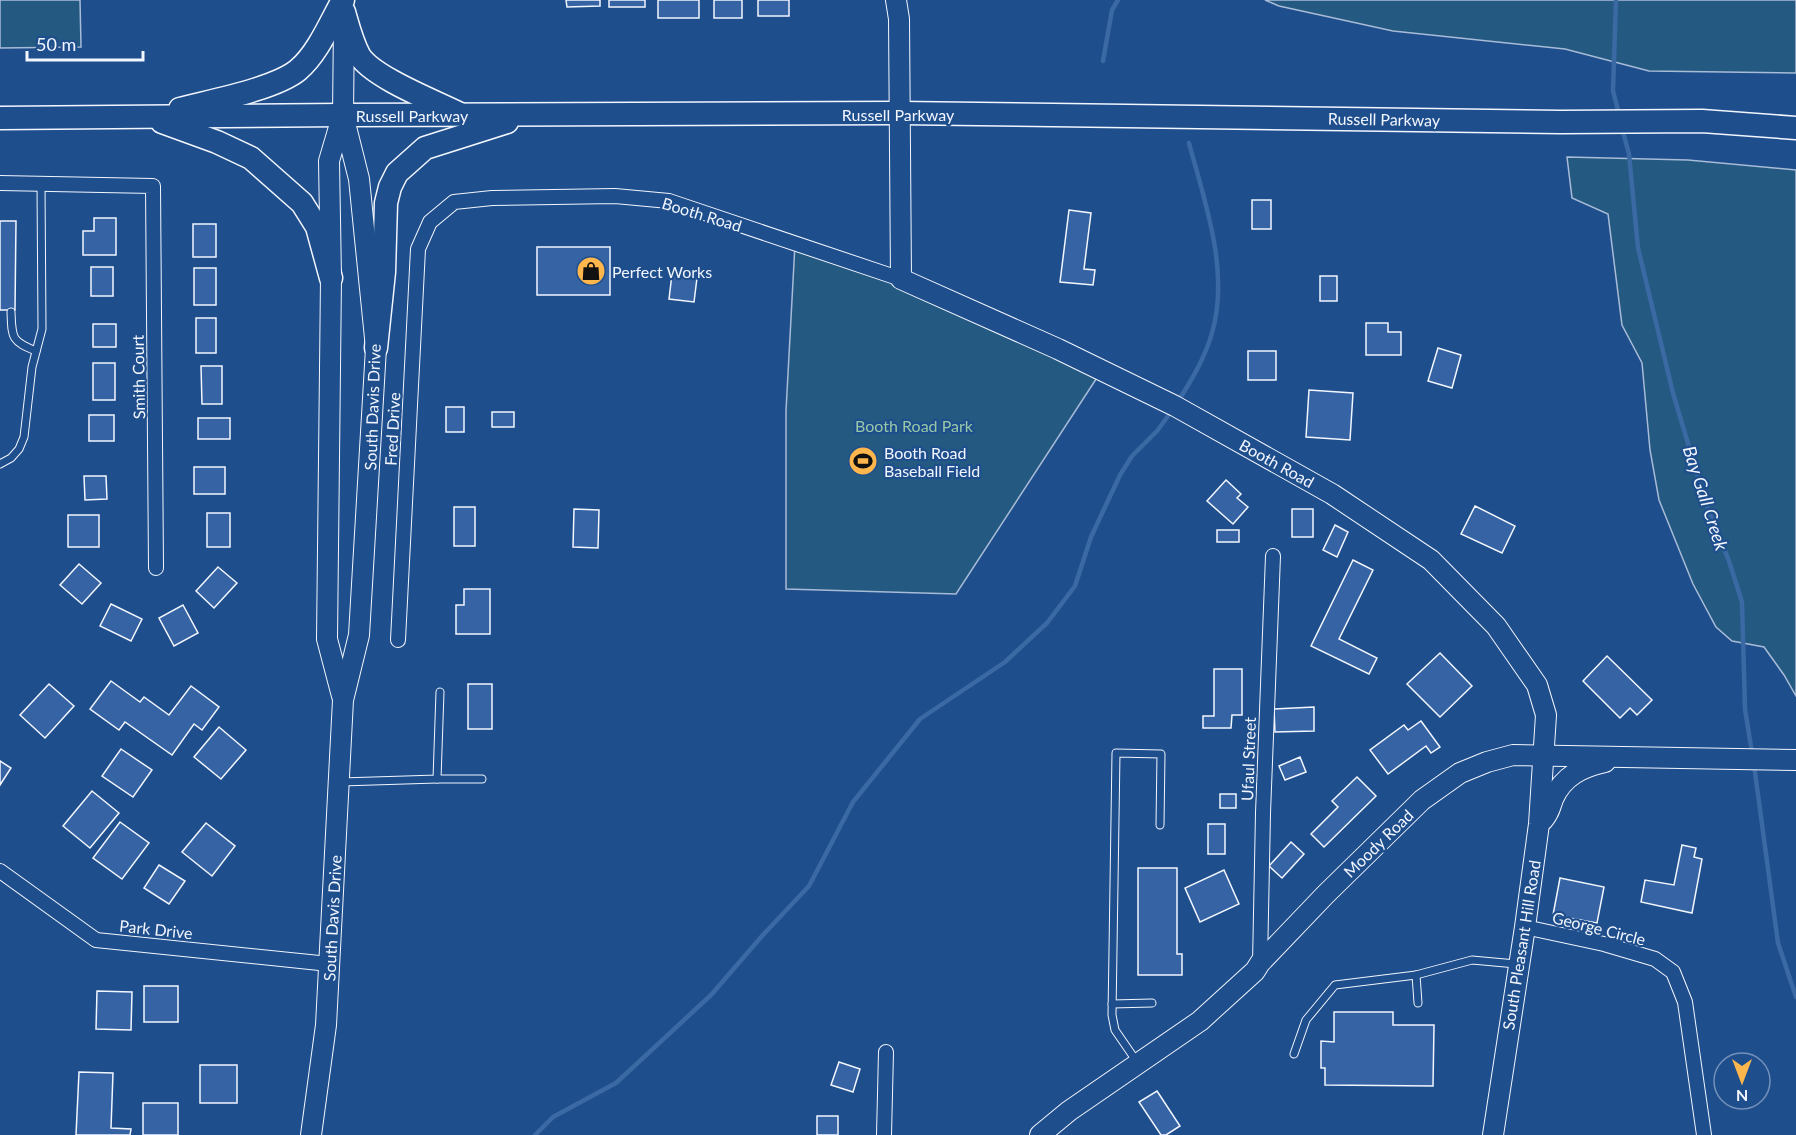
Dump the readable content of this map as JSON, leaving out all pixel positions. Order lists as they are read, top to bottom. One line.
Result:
{"streets":{"main road":["Russell Parkway"],"street":["Booth Road","Smith Court","South Davis Drive","Fred Drive","Ufaul Street","Moody Road","George Circle","Park Drive","South Pleasant Hill Road"]},"crossings":[["Russell Parkway","South Davis Drive"],["Booth Road","Fred Drive"],["Booth Road","Moody Road"],["Booth Road","South Pleasant Hill Road"],["South Davis Drive","Park Drive"],["Ufaul Street","Moody Road"],["Moody Road","South Pleasant Hill Road"],["George Circle","South Pleasant Hill Road"]],"water":["Bay Gall Creek"],"parks":["Booth Road Park"],"places":{"shop":["Perfect Works"],"sports":["Booth Road Baseball Field"]},"scale_bar":"50 m","north":"bottom"}
